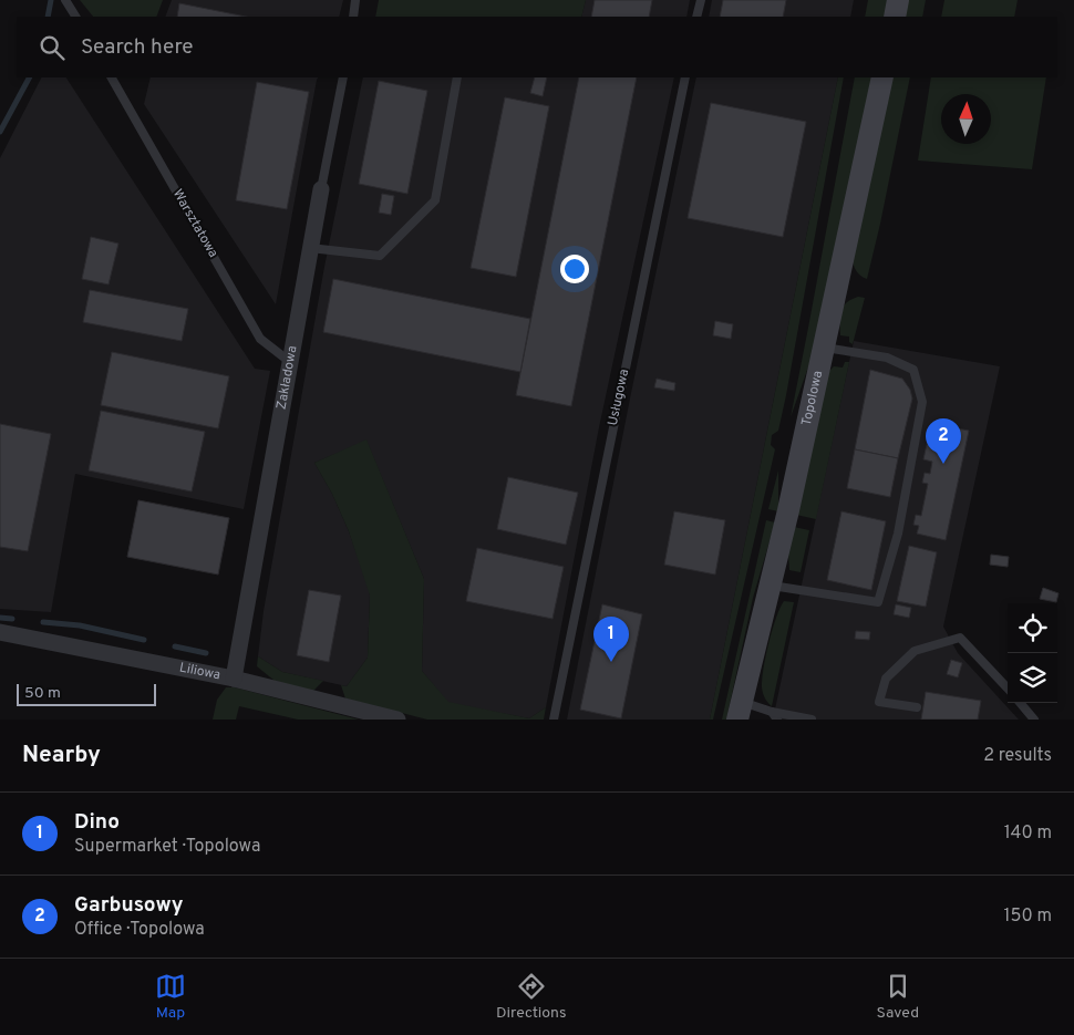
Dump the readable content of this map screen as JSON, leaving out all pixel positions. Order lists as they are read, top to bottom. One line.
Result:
{"streets":{"main road":["Topolowa"],"street":["Zakładowa","Liliowa"],"lane":["Warsztatowa","Usługowa"]},"crossings":[["Warsztatowa","Zakładowa"],["Zakładowa","Liliowa"]],"scale_bar":"50 m","north":"top","page":{"search":"Search here","pins":["2","1"],"scale":"50 m","heading":["Nearby","2 results"],"list":[{"mark":"1","name":"Dino","note":"Supermarket · Topolowa","value":"140 m"},{"mark":"2","name":"Garbusowy","note":"Office · Topolowa","value":"150 m"}],"nav":["Map","Directions","Saved"]}}
